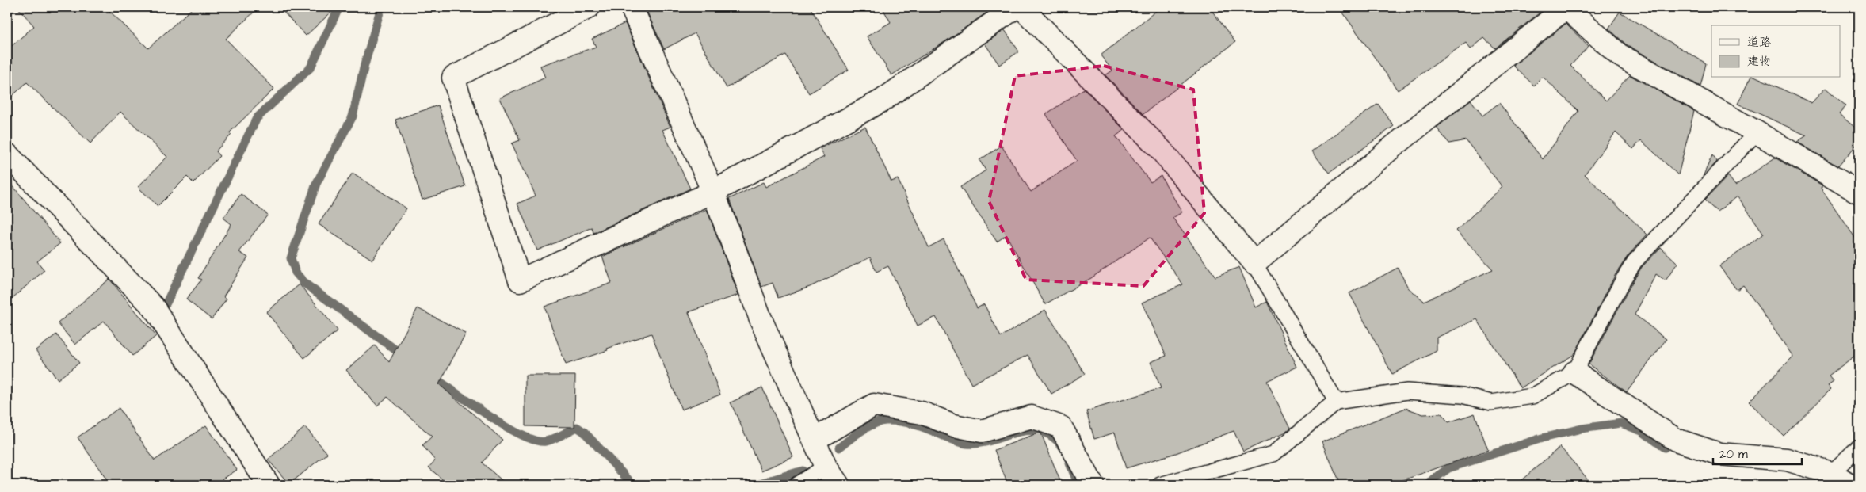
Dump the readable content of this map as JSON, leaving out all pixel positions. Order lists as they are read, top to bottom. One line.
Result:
{"legend":["道路","建物"],"scale_bar":"20 m"}
